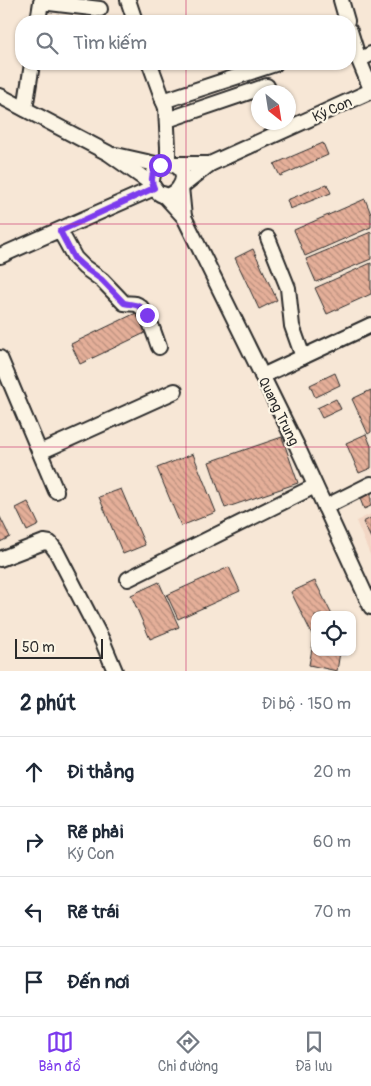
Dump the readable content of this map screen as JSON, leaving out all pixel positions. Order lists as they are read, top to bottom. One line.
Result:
{"streets":{"street":["Ký Con","Quang Trung"]},"crossings":[["Ký Con","Quang Trung"]],"scale_bar":"50 m","north":"bottom right","page":{"search":"Tìm kiếm","scale":"50 m","heading":["2 phút","Đi bộ · 150 m"],"list":[["Đi thẳng","20 m"],["Rẽ phải","Ký Con","60 m"],["Rẽ trái","70 m"],"Đến nơi"],"nav":["Bản đồ","Chỉ đường","Đã lưu"]}}
